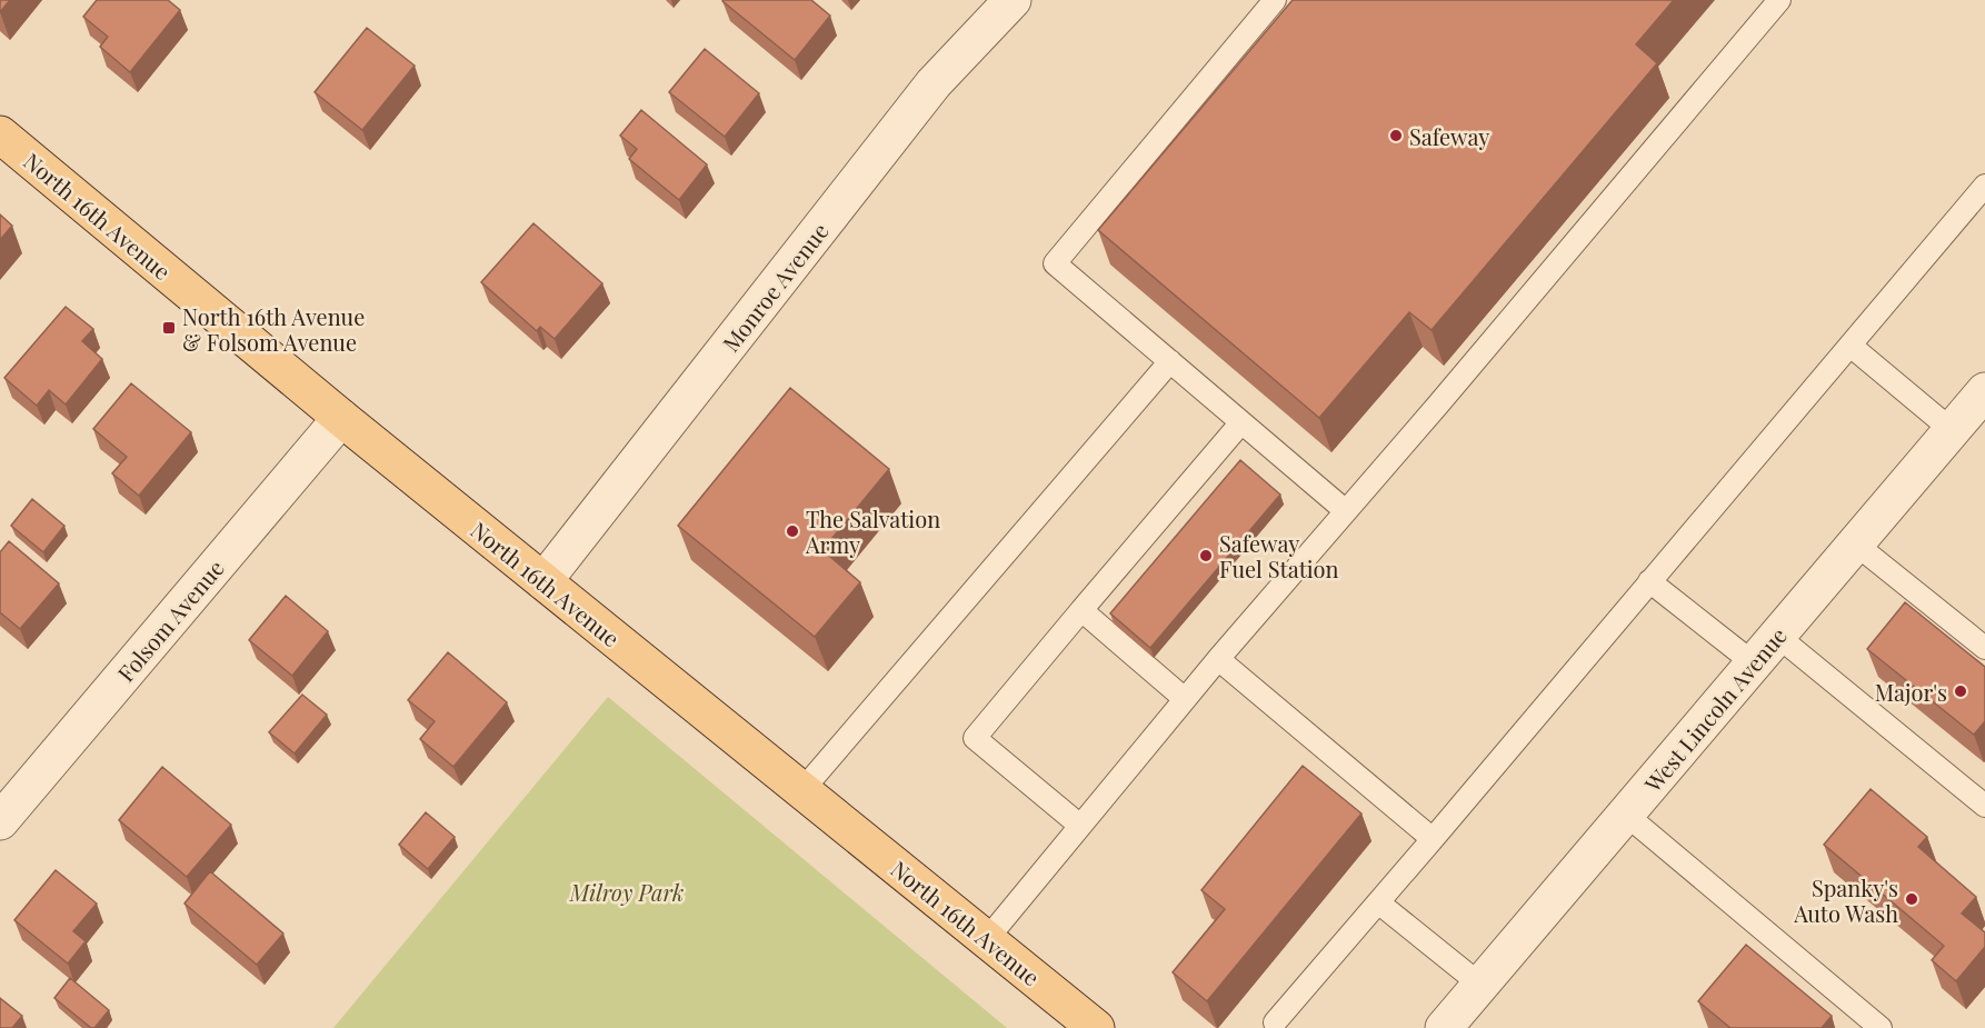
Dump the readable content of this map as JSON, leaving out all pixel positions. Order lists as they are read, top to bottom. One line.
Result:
{"streets":{"main road":["North 16th Avenue"],"street":["Monroe Avenue","Folsom Avenue","West Lincoln Avenue"]},"crossings":[["North 16th Avenue","Monroe Avenue"],["North 16th Avenue","Folsom Avenue"]],"parks":["Milroy Park"],"places":{"other":["Safeway","The Salvation Army","Safeway Fuel Station","Major's","Spanky's Auto Wash"],"transit":["North 16th Avenue & Folsom Avenue"]}}
